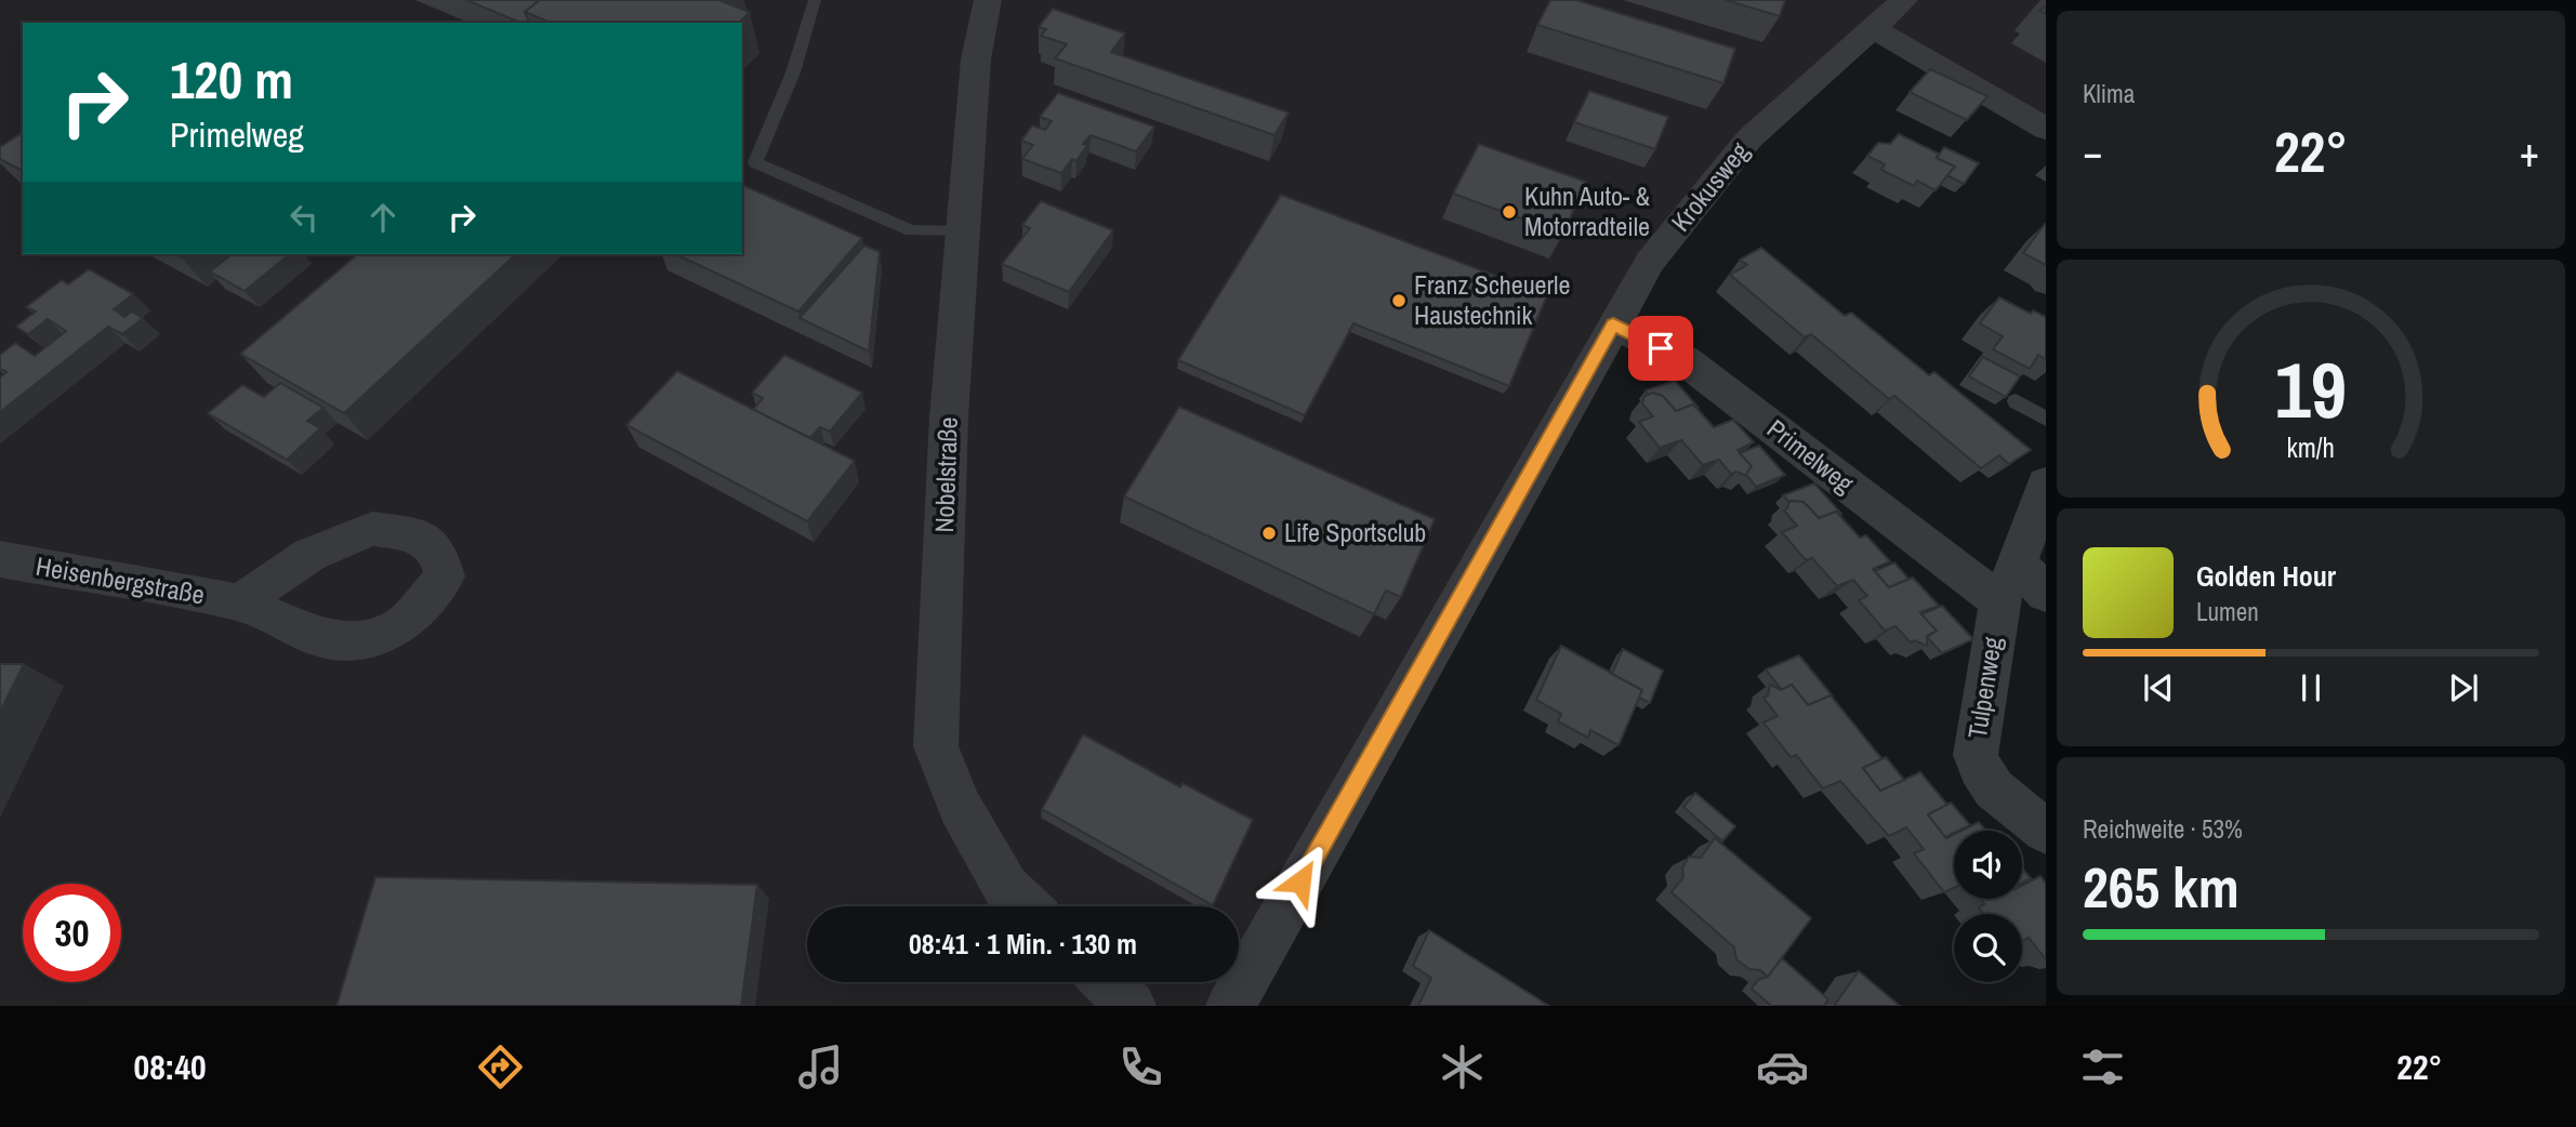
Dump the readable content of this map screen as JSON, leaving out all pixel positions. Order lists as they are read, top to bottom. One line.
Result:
{"streets":{"street":["Krokusweg","Primelweg","Nobelstraße","Heisenbergstraße","Tulpenweg"]},"crossings":[["Krokusweg","Primelweg"],["Primelweg","Tulpenweg"]],"places":["Kuhn Auto- & Motorradteile","Franz Scheuerle Haustechnik","Life Sportsclub"],"page":{"tile":["Klima",["Reichweite · 53%","265 km"]],"turn":["120 m","Primelweg"],"heat":["−","22°","+"],"song":["Golden Hour","Lumen"],"limit":"30","trip":"08:41 · 1 Min. · 130 m","tabs":["08:40","22°"],"gauge":["19","km/h"]}}
